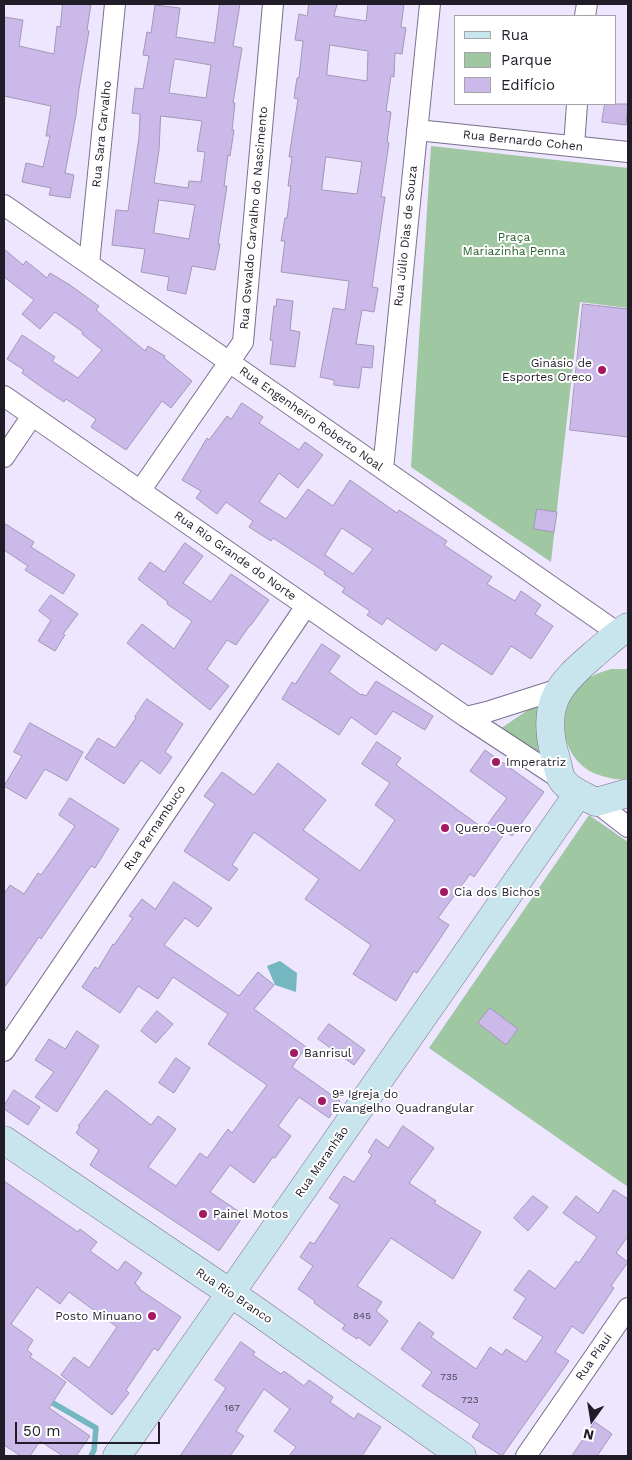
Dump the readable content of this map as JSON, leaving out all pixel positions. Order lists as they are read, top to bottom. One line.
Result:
{"streets":{"main road":["Rua Maranhão","Rua Rio Branco"],"street":["Rua Sara Carvalho","Rua Bernardo Cohen","Rua Oswaldo Carvalho do Nascimento","Rua Júlio Dias de Souza","Rua Engenheiro Roberto Noal","Rua Rio Grande do Norte","Rua Pernambuco","Rua Piauí"]},"crossings":[["Rua Sara Carvalho","Rua Engenheiro Roberto Noal"],["Rua Bernardo Cohen","Rua Júlio Dias de Souza"],["Rua Oswaldo Carvalho do Nascimento","Rua Engenheiro Roberto Noal"],["Rua Oswaldo Carvalho do Nascimento","Rua Rio Grande do Norte"],["Rua Júlio Dias de Souza","Rua Engenheiro Roberto Noal"],["Rua Rio Grande do Norte","Rua Pernambuco"],["Rua Rio Grande do Norte","Rua Maranhão"],["Rua Maranhão","Rua Rio Branco"]],"parks":["Praça Mariazinha Penna"],"places":["Ginásio de Esportes Oreco","Imperatriz","Quero-Quero","Cia dos Bichos","Banrisul","9ª Igreja do Evangelho Quadrangular","Painel Motos","Posto Minuano"],"house_numbers":["845","735","723","167"],"legend":["Rua","Parque","Edifício"],"scale_bar":"50 m","north":"bottom"}
